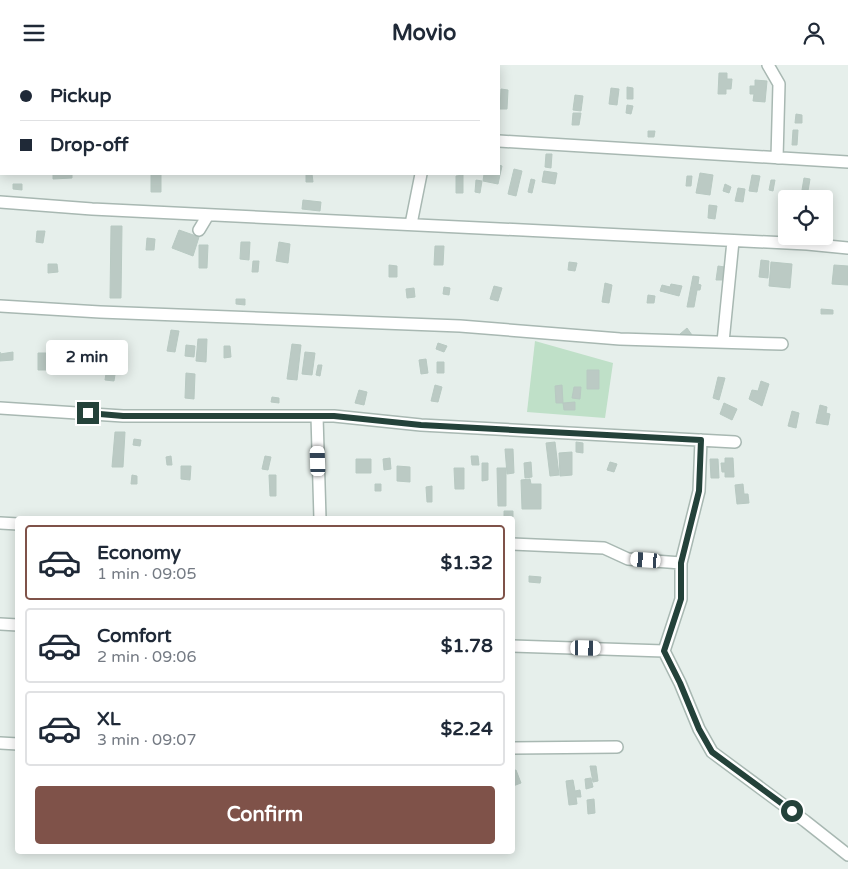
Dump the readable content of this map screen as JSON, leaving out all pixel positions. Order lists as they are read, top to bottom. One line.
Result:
{"page":{"header":"Movio","banner":["Pickup","Drop-off"],"bubble":"2 min","list":[{"name":"Economy","note":"1 min · 09:05","value":"$1.32"},{"name":"Comfort","note":"2 min · 09:06","value":"$1.78"},{"name":"XL","note":"3 min · 09:07","value":"$2.24"}],"buttons":"Confirm"}}
